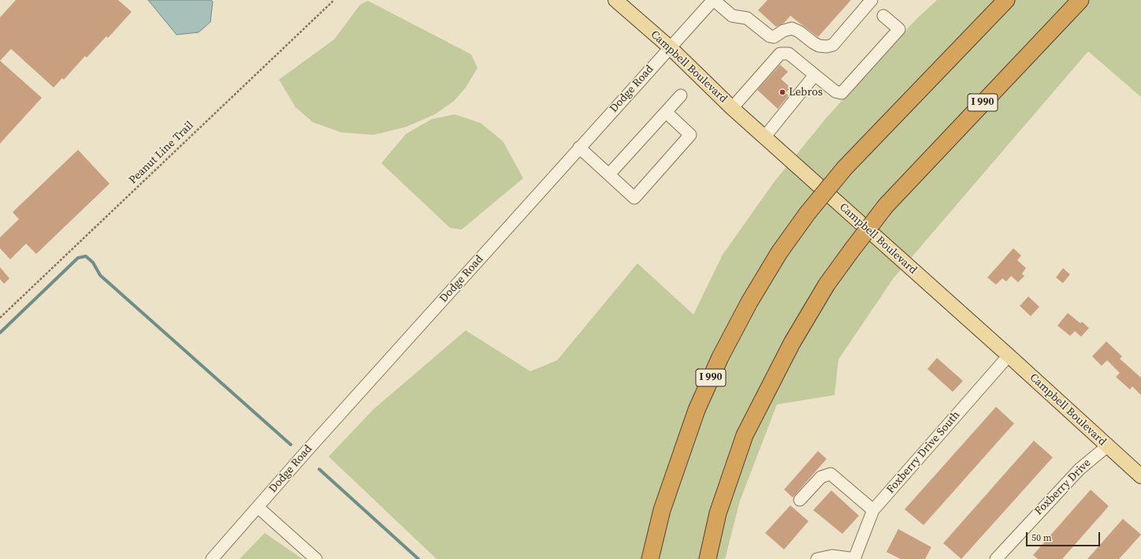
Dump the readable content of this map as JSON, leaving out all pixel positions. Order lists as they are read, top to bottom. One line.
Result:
{"streets":{"highway":["I 990"],"main road":["Campbell Boulevard"],"street":["Dodge Road","Foxberry Drive South","Foxberry Drive"],"path":["Peanut Line Trail"]},"crossings":[["Campbell Boulevard","Dodge Road"],["Campbell Boulevard","Foxberry Drive South"],["Campbell Boulevard","Foxberry Drive"]],"places":["Lebros"],"scale_bar":"50 m"}
